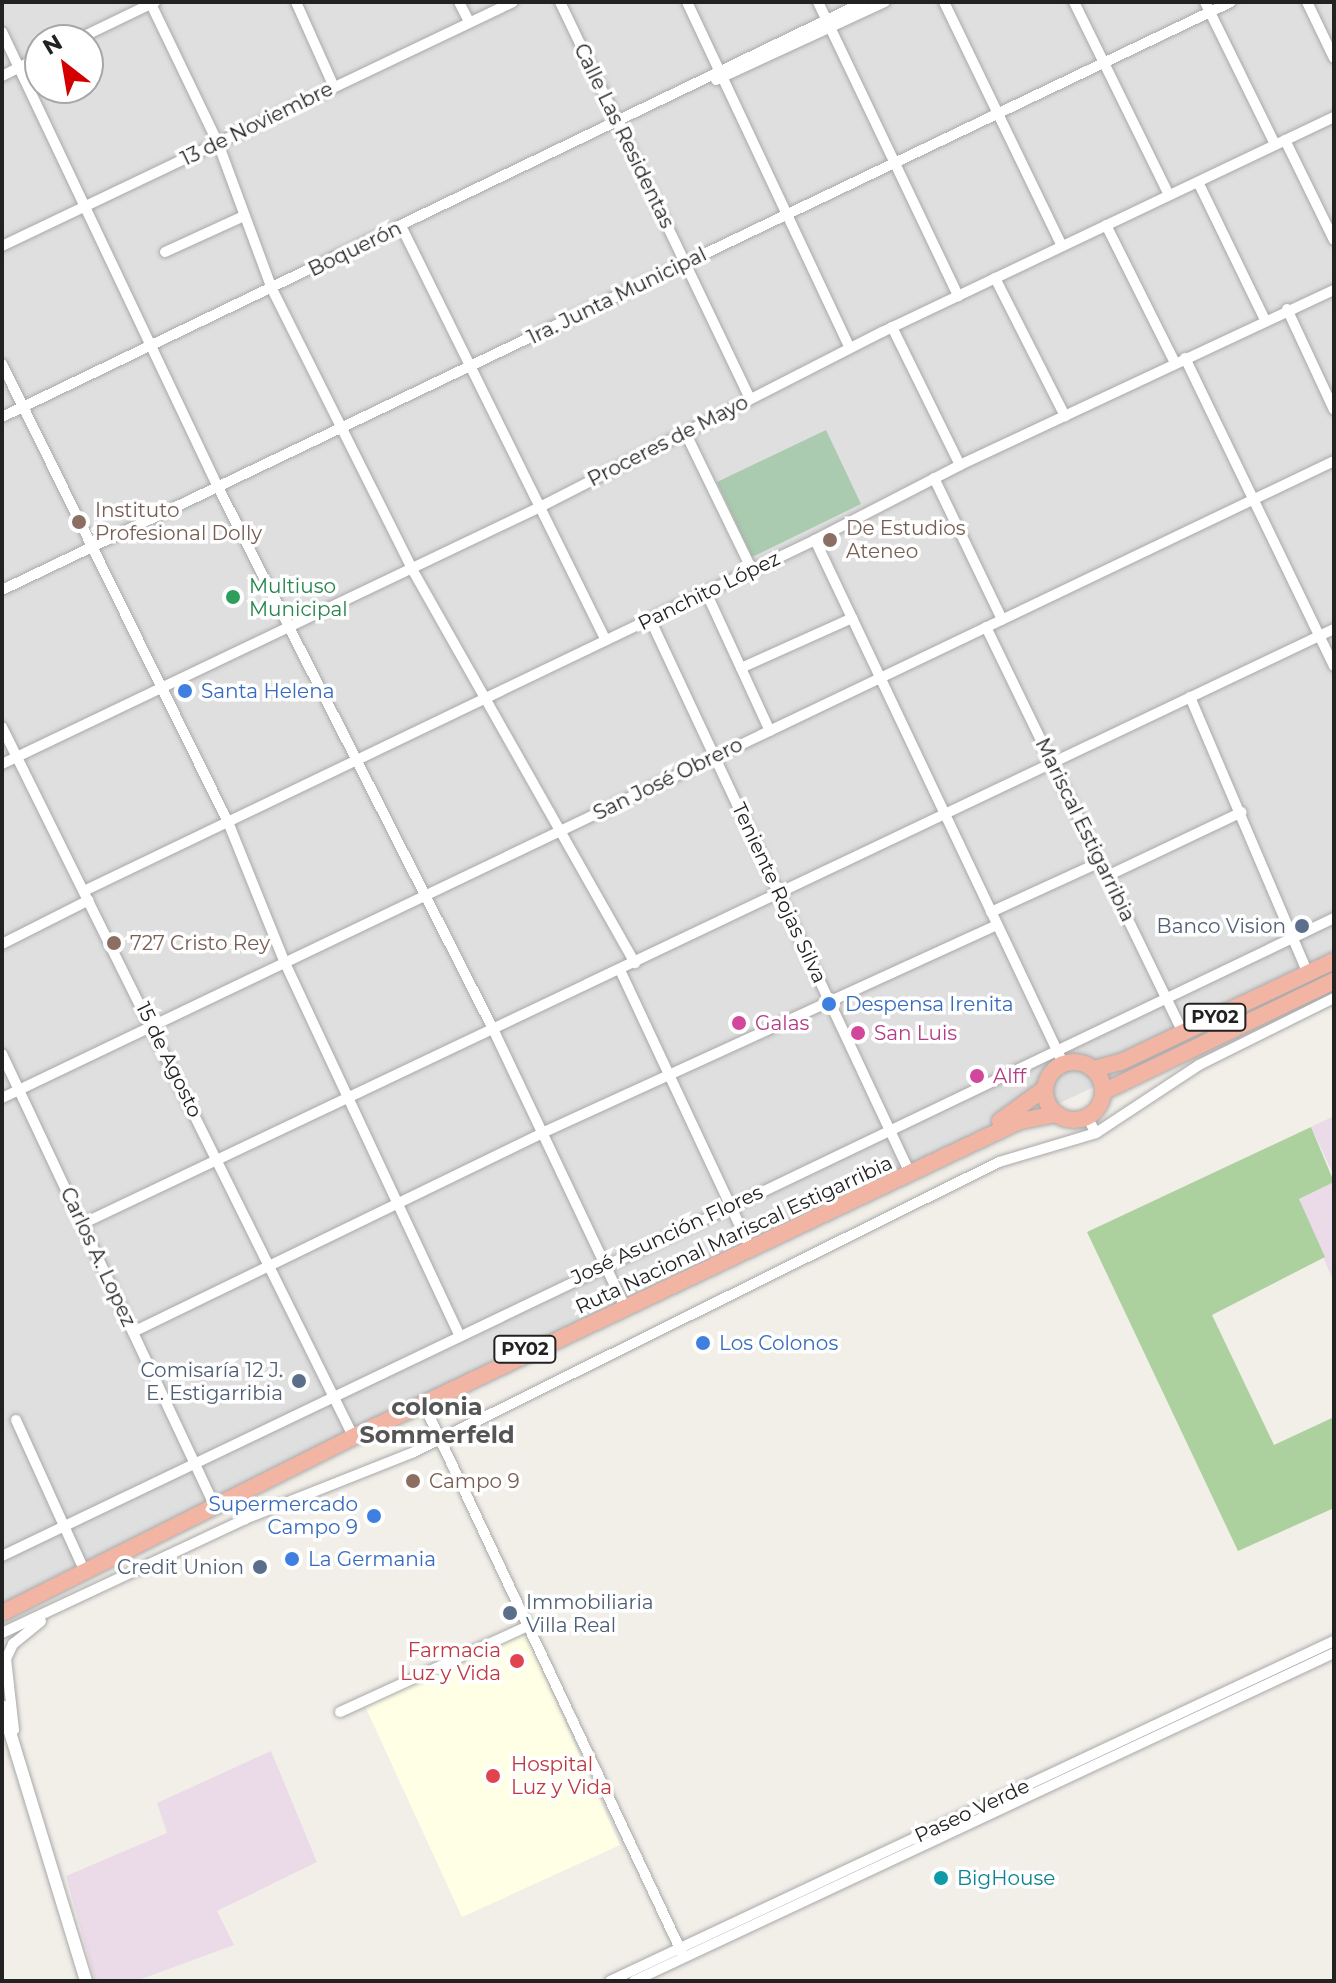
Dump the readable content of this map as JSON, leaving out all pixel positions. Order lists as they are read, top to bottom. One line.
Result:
{"streets":{"highway":["PY02","Ruta Nacional Mariscal Estigarribia"],"street":["13 de Noviembre","Calle Las Residentas","Boquerón","1ra. Junta Municipal","Proceres de Mayo","Panchito López","San José Obrero","Mariscal Estigarribia","Teniente Rojas Silva","15 de Agosto","José Asunción Flores","Carlos A. Lopez","Paseo Verde"]},"crossings":[["Calle Las Residentas","Boquerón"],["Calle Las Residentas","1ra. Junta Municipal"],["Calle Las Residentas","Proceres de Mayo"],["Proceres de Mayo","15 de Agosto"],["Panchito López","Teniente Rojas Silva"],["Panchito López","15 de Agosto"],["San José Obrero","Mariscal Estigarribia"],["San José Obrero","Teniente Rojas Silva"],["San José Obrero","15 de Agosto"],["San José Obrero","Carlos A. Lopez"],["Mariscal Estigarribia","PY02"],["Mariscal Estigarribia","José Asunción Flores"],["Teniente Rojas Silva","José Asunción Flores"],["Teniente Rojas Silva","Ruta Nacional Mariscal Estigarribia"],["PY02","José Asunción Flores"],["PY02","Ruta Nacional Mariscal Estigarribia"],["15 de Agosto","José Asunción Flores"],["15 de Agosto","Ruta Nacional Mariscal Estigarribia"],["José Asunción Flores","Ruta Nacional Mariscal Estigarribia"],["José Asunción Flores","Carlos A. Lopez"],["Ruta Nacional Mariscal Estigarribia","Carlos A. Lopez"]],"districts":["colonia Sommerfeld"],"places":["Instituto Profesional Dolly","De Estudios Ateneo","Multiuso Municipal","Santa Helena","Banco Vision","727 Cristo Rey","Despensa Irenita","Galas","San Luis","Alff","Los Colonos","Comisaría 12 J. E. Estigarribia","Campo 9","Supermercado Campo 9","La Germania","Credit Union","Immobiliaria Villa Real","Farmacia Luz y Vida","Hospital Luz y Vida","BigHouse"],"north":"top left"}
